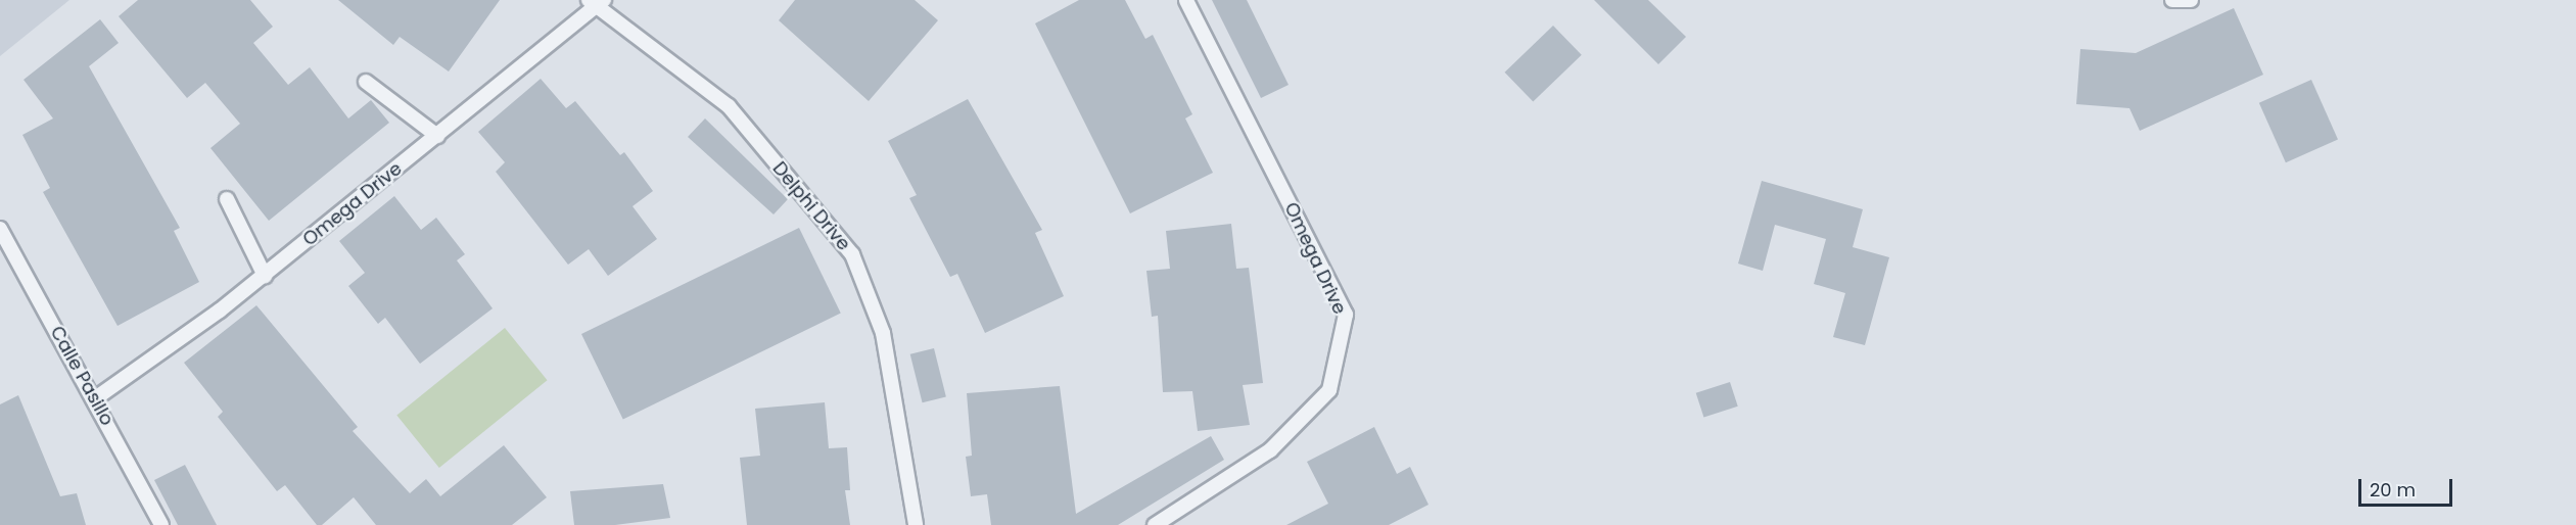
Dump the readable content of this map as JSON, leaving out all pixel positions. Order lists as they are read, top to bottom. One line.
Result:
{"streets":{"lane":["Omega Drive","Delphi Drive","Calle Pasillo"]},"crossings":[["Omega Drive","Delphi Drive"],["Omega Drive","Calle Pasillo"]],"scale_bar":"20 m"}
